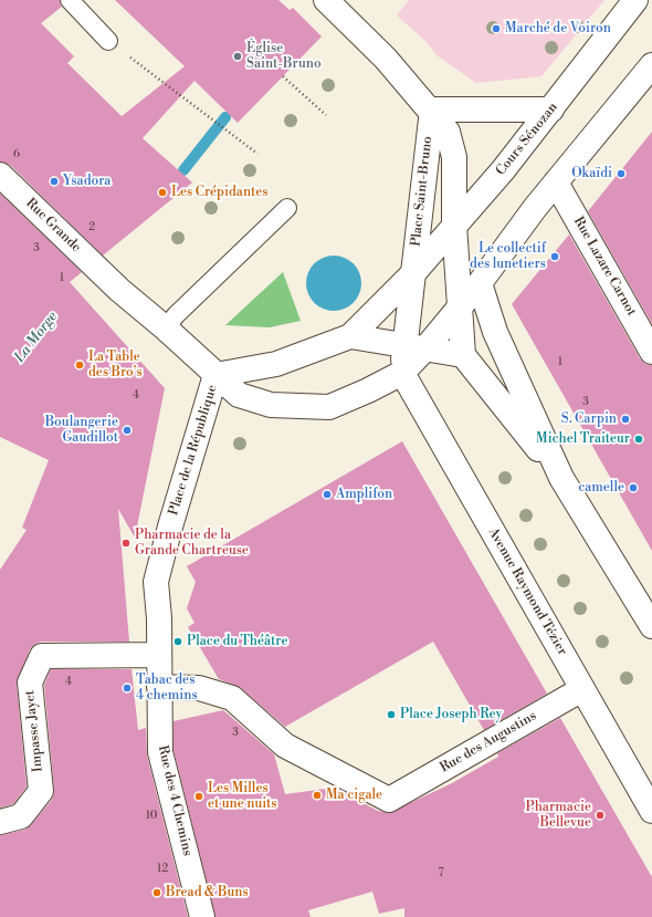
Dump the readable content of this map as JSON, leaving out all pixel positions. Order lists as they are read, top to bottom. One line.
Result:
{"streets":{"main road":["Cours Sénozan","Place Saint-Bruno","Rue Grande","Rue Lazare Carnot","Place de la République","Avenue Raymond Tézier","Impasse Jayet","Rue des Augustins","Rue des 4 Chemins"]},"crossings":[["Cours Sénozan","Place Saint-Bruno"],["Cours Sénozan","Place de la République"],["Place Saint-Bruno","Place de la République"],["Place Saint-Bruno","Avenue Raymond Tézier"],["Rue Grande","Place de la République"],["Place de la République","Avenue Raymond Tézier"],["Place de la République","Impasse Jayet"],["Place de la République","Rue des 4 Chemins"],["Avenue Raymond Tézier","Rue des Augustins"],["Impasse Jayet","Rue des 4 Chemins"],["Rue des Augustins","Rue des 4 Chemins"]],"water":["La Morge"],"places":["Marché de Voiron","Église Saint-Bruno","Okaïdi","Ysadora","Les Crépidantes","Le collectif des lunetiers","La Table des Bro’s","S. Carpin","Boulangerie Gaudillot","Michel Traiteur","camelle","Amplifon","Pharmacie de la Grande Chartreuse","Place du Théâtre","Tabac des 4 chemins","Place Joseph Rey","Ma cigale","Les Milles et une nuits","Pharmacie Bellevue","Bread & Buns"],"house_numbers":["6","2","3","1","1","4","3","4","3","10","12","7"]}
